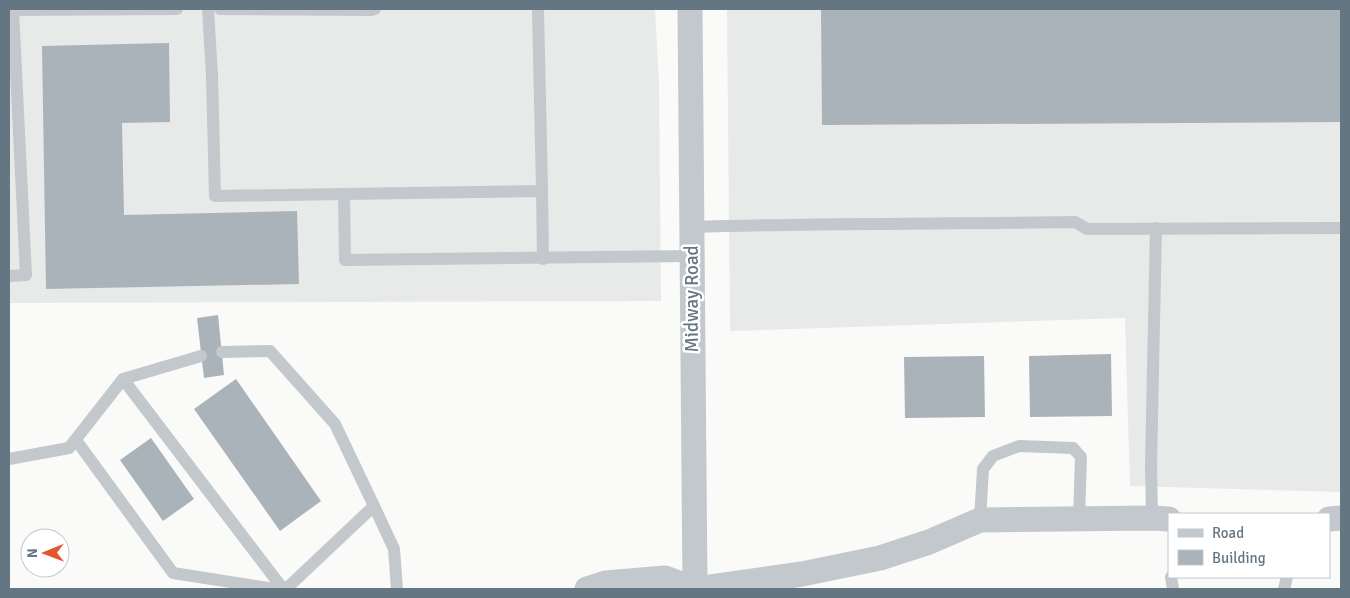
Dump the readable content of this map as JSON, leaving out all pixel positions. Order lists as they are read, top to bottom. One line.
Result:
{"streets":{"street":["Midway Road"]},"legend":["Road","Building"],"north":"left"}
